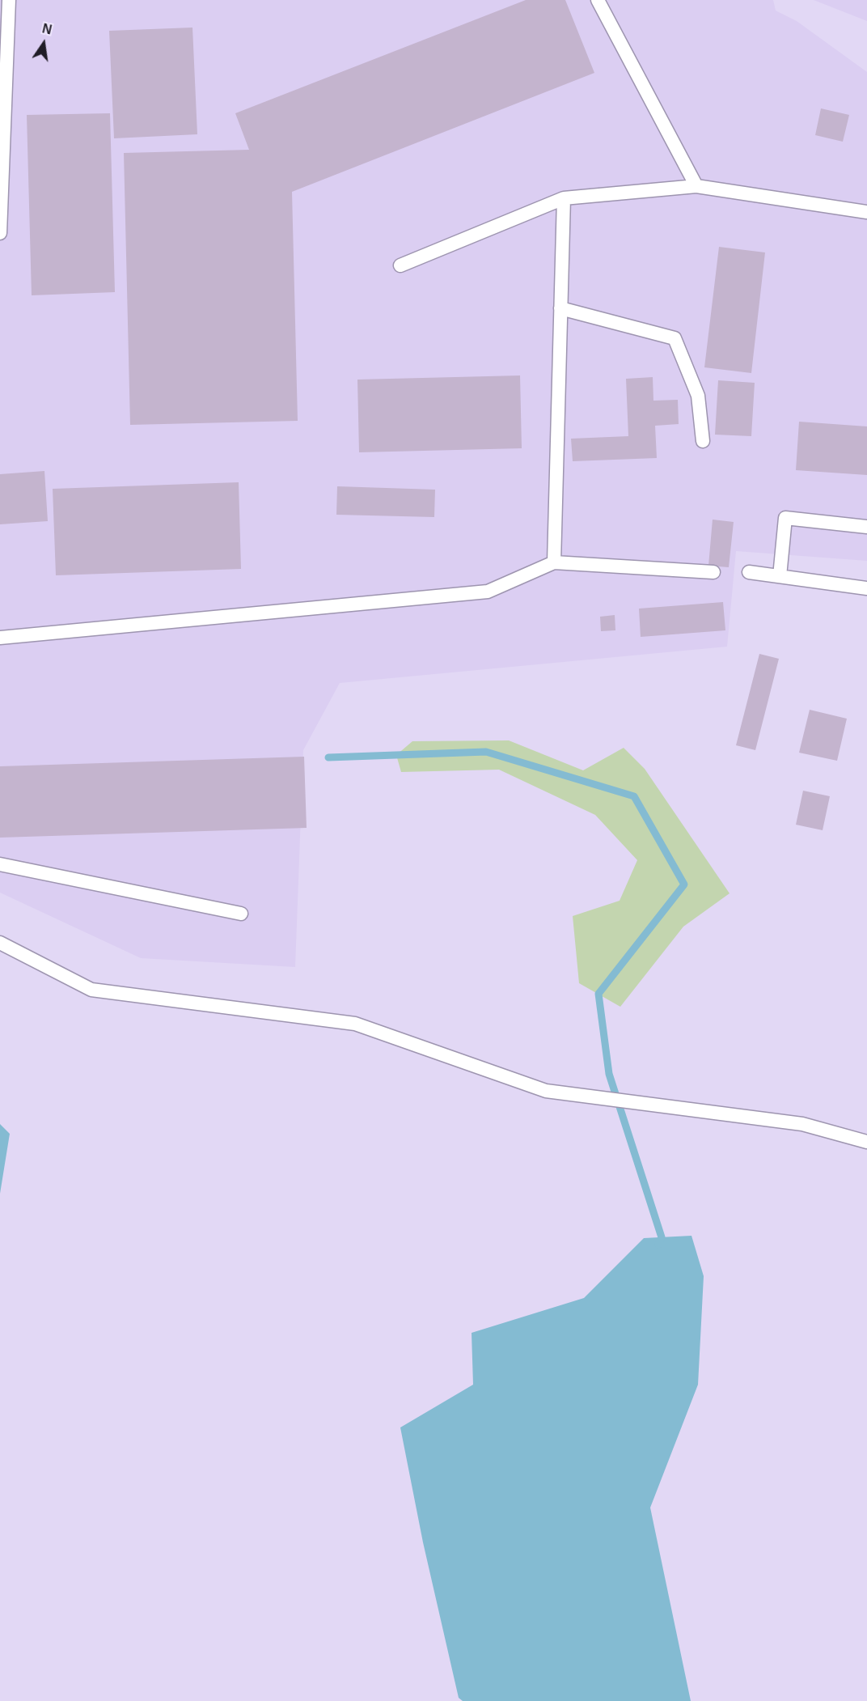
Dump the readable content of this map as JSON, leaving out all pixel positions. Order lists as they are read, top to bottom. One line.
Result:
{"north":"top"}
